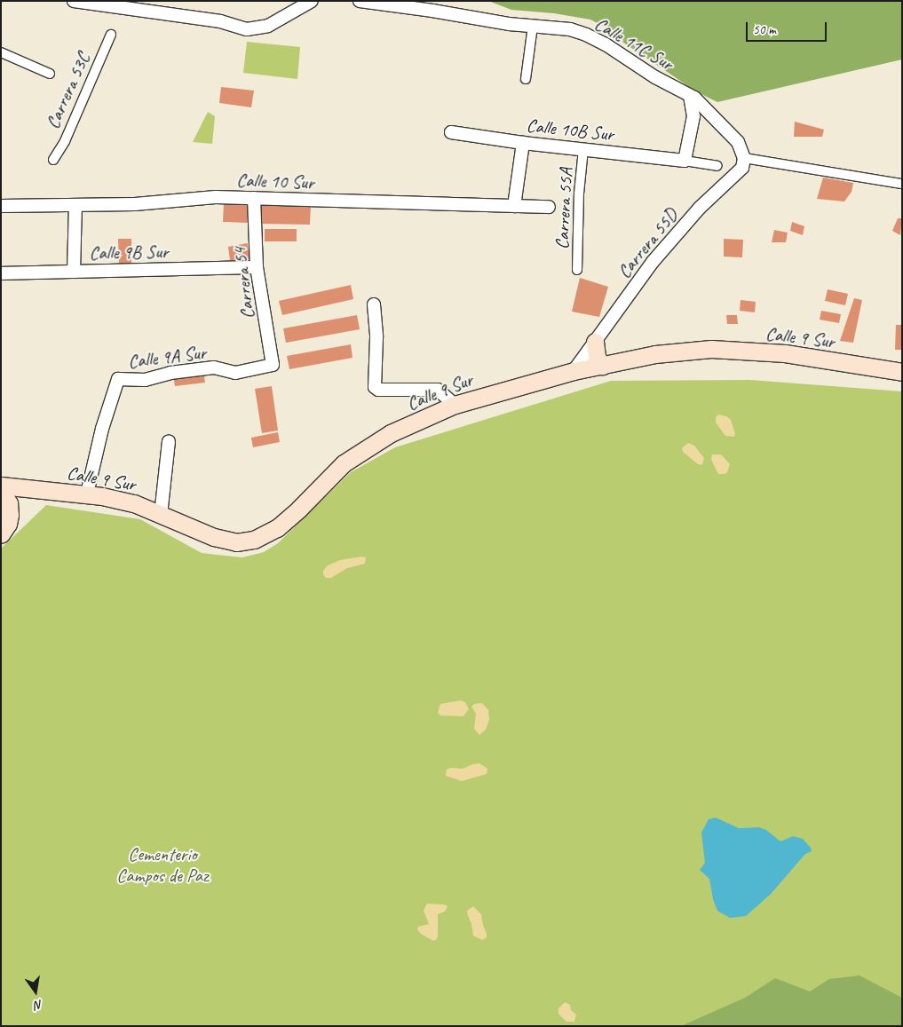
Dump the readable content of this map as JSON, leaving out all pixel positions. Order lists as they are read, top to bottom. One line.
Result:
{"streets":{"main road":["Calle 9 Sur"],"street":["Calle 11C Sur","Carrera 53C","Calle 10B Sur","Calle 10 Sur","Carrera 55A","Carrera 55D","Calle 9B Sur","Carrera 54","Calle 9A Sur"]},"crossings":[["Calle 11C Sur","Carrera 55D"],["Calle 10B Sur","Carrera 55A"],["Calle 10 Sur","Carrera 54"],["Carrera 55D","Calle 9 Sur"],["Calle 9B Sur","Carrera 54"],["Carrera 54","Calle 9A Sur"],["Calle 9 Sur","Calle 9A Sur"]],"parks":["Cementerio Campos de Paz"],"scale_bar":"50 m","north":"bottom"}
